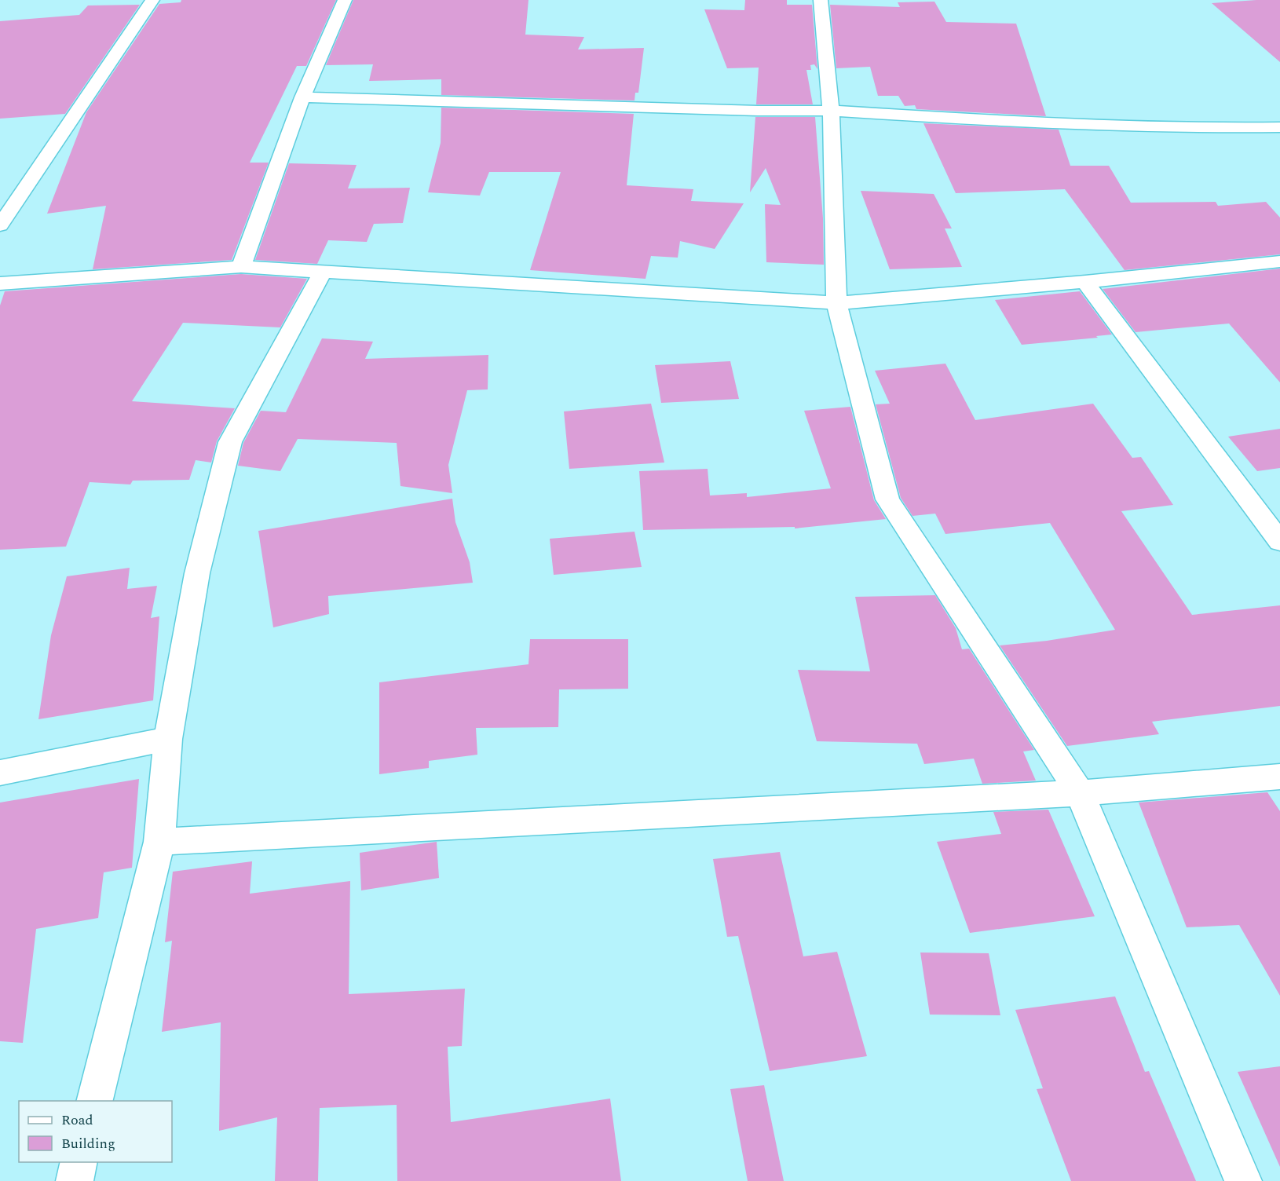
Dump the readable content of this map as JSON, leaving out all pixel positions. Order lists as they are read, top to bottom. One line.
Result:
{"legend":["Road","Building"]}
